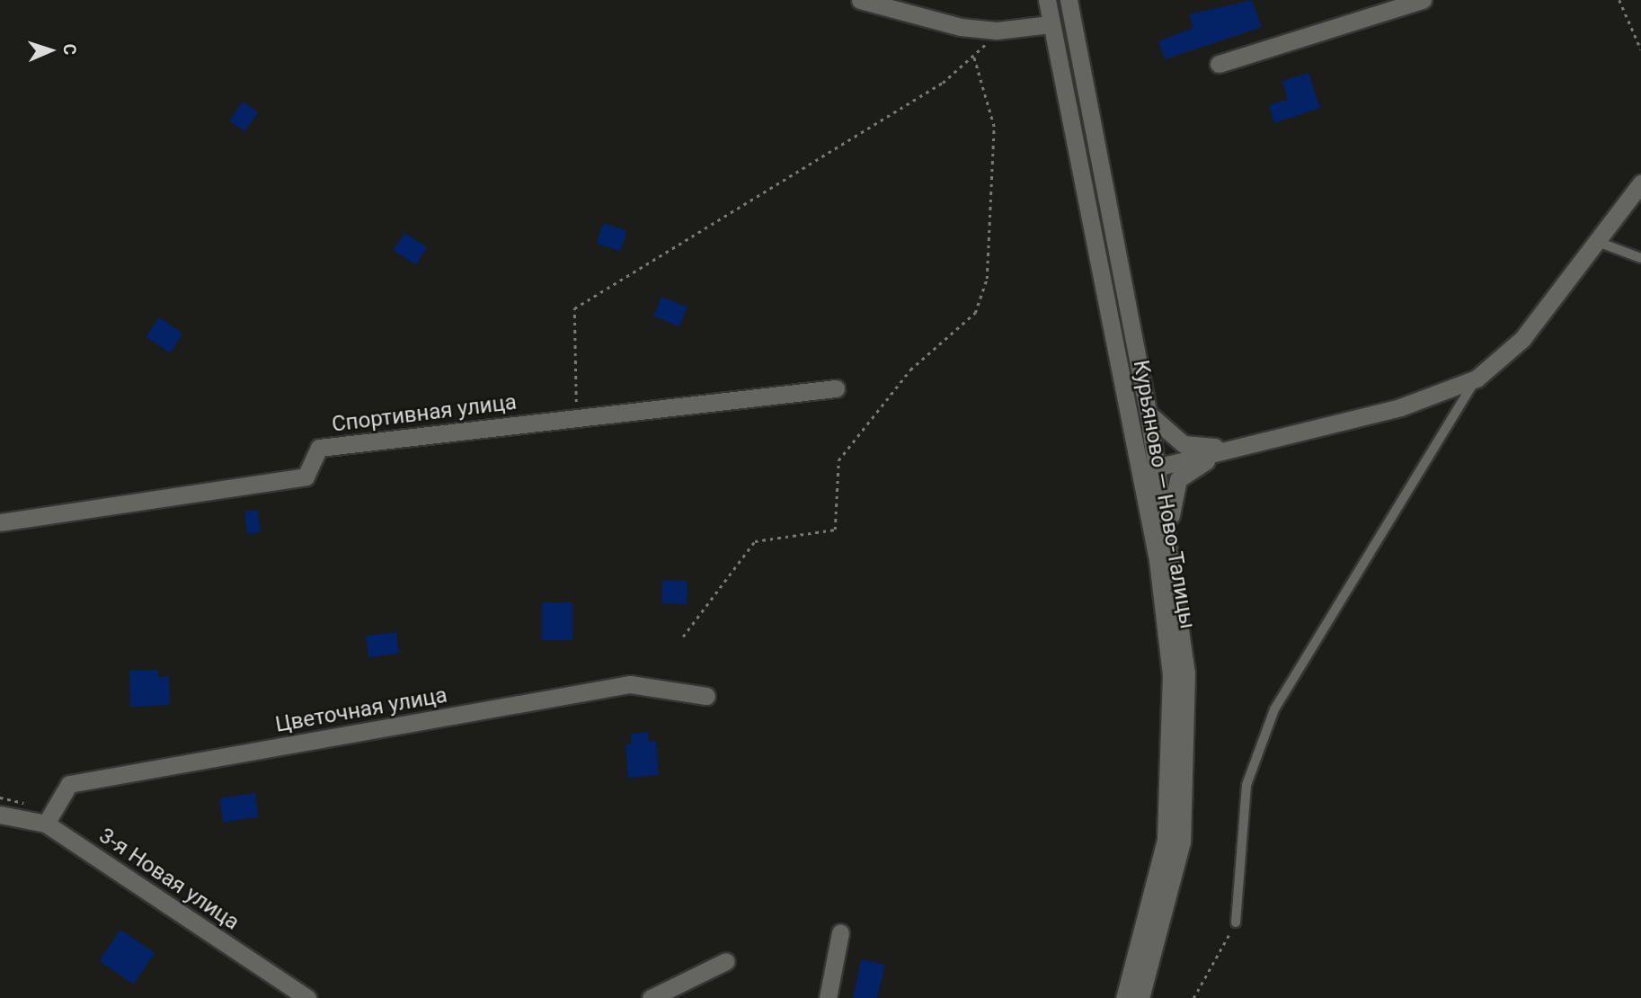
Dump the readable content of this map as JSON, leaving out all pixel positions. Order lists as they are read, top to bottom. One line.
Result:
{"streets":{"main road":["Спортивная улица","Курьяново — Ново-Талицы","Цветочная улица","3-я Новая улица"]},"crossings":[["Цветочная улица","3-я Новая улица"]],"north":"right"}
